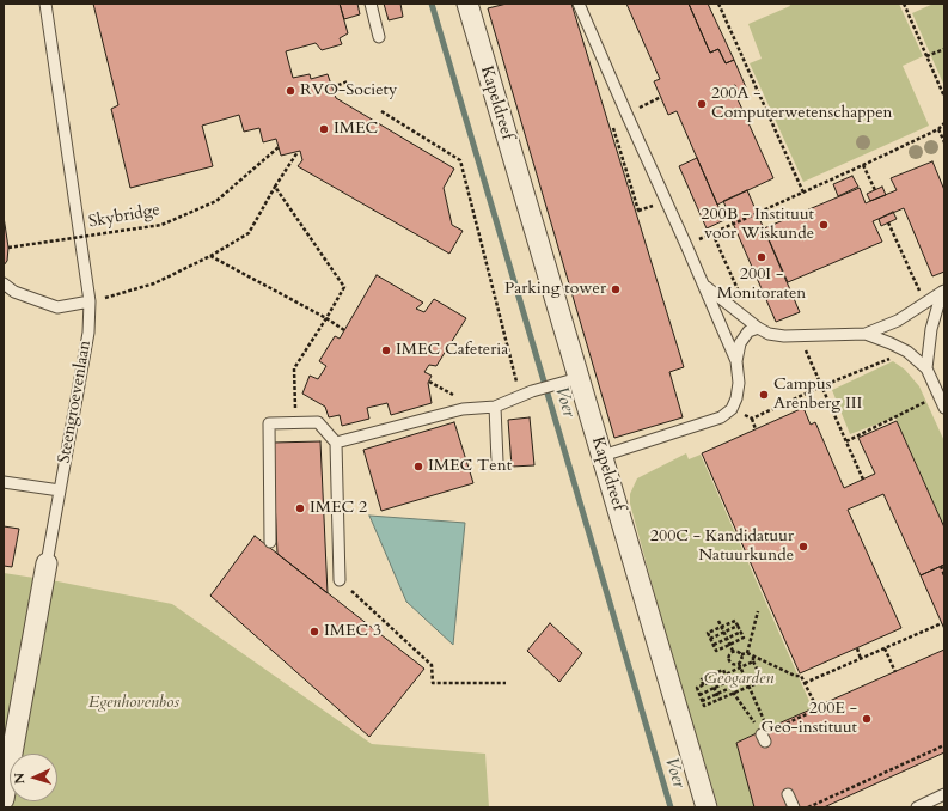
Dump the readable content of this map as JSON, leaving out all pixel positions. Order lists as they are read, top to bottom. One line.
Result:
{"streets":{"street":["Kapeldreef","Steengroevenlaan"],"path":["Skybridge"]},"water":["Voer"],"parks":["Geogarden","Egenhovenbos"],"places":["RVO-Society","200A - Computerwetenschappen","IMEC","200B - Instituut voor Wiskunde","200I - Monitoraten","Parking tower","IMEC Cafeteria","Campus Arenberg III","IMEC Tent","IMEC 2","200C - Kandidatuur Natuurkunde","IMEC 3","200E - Geo-instituut"],"north":"left"}
